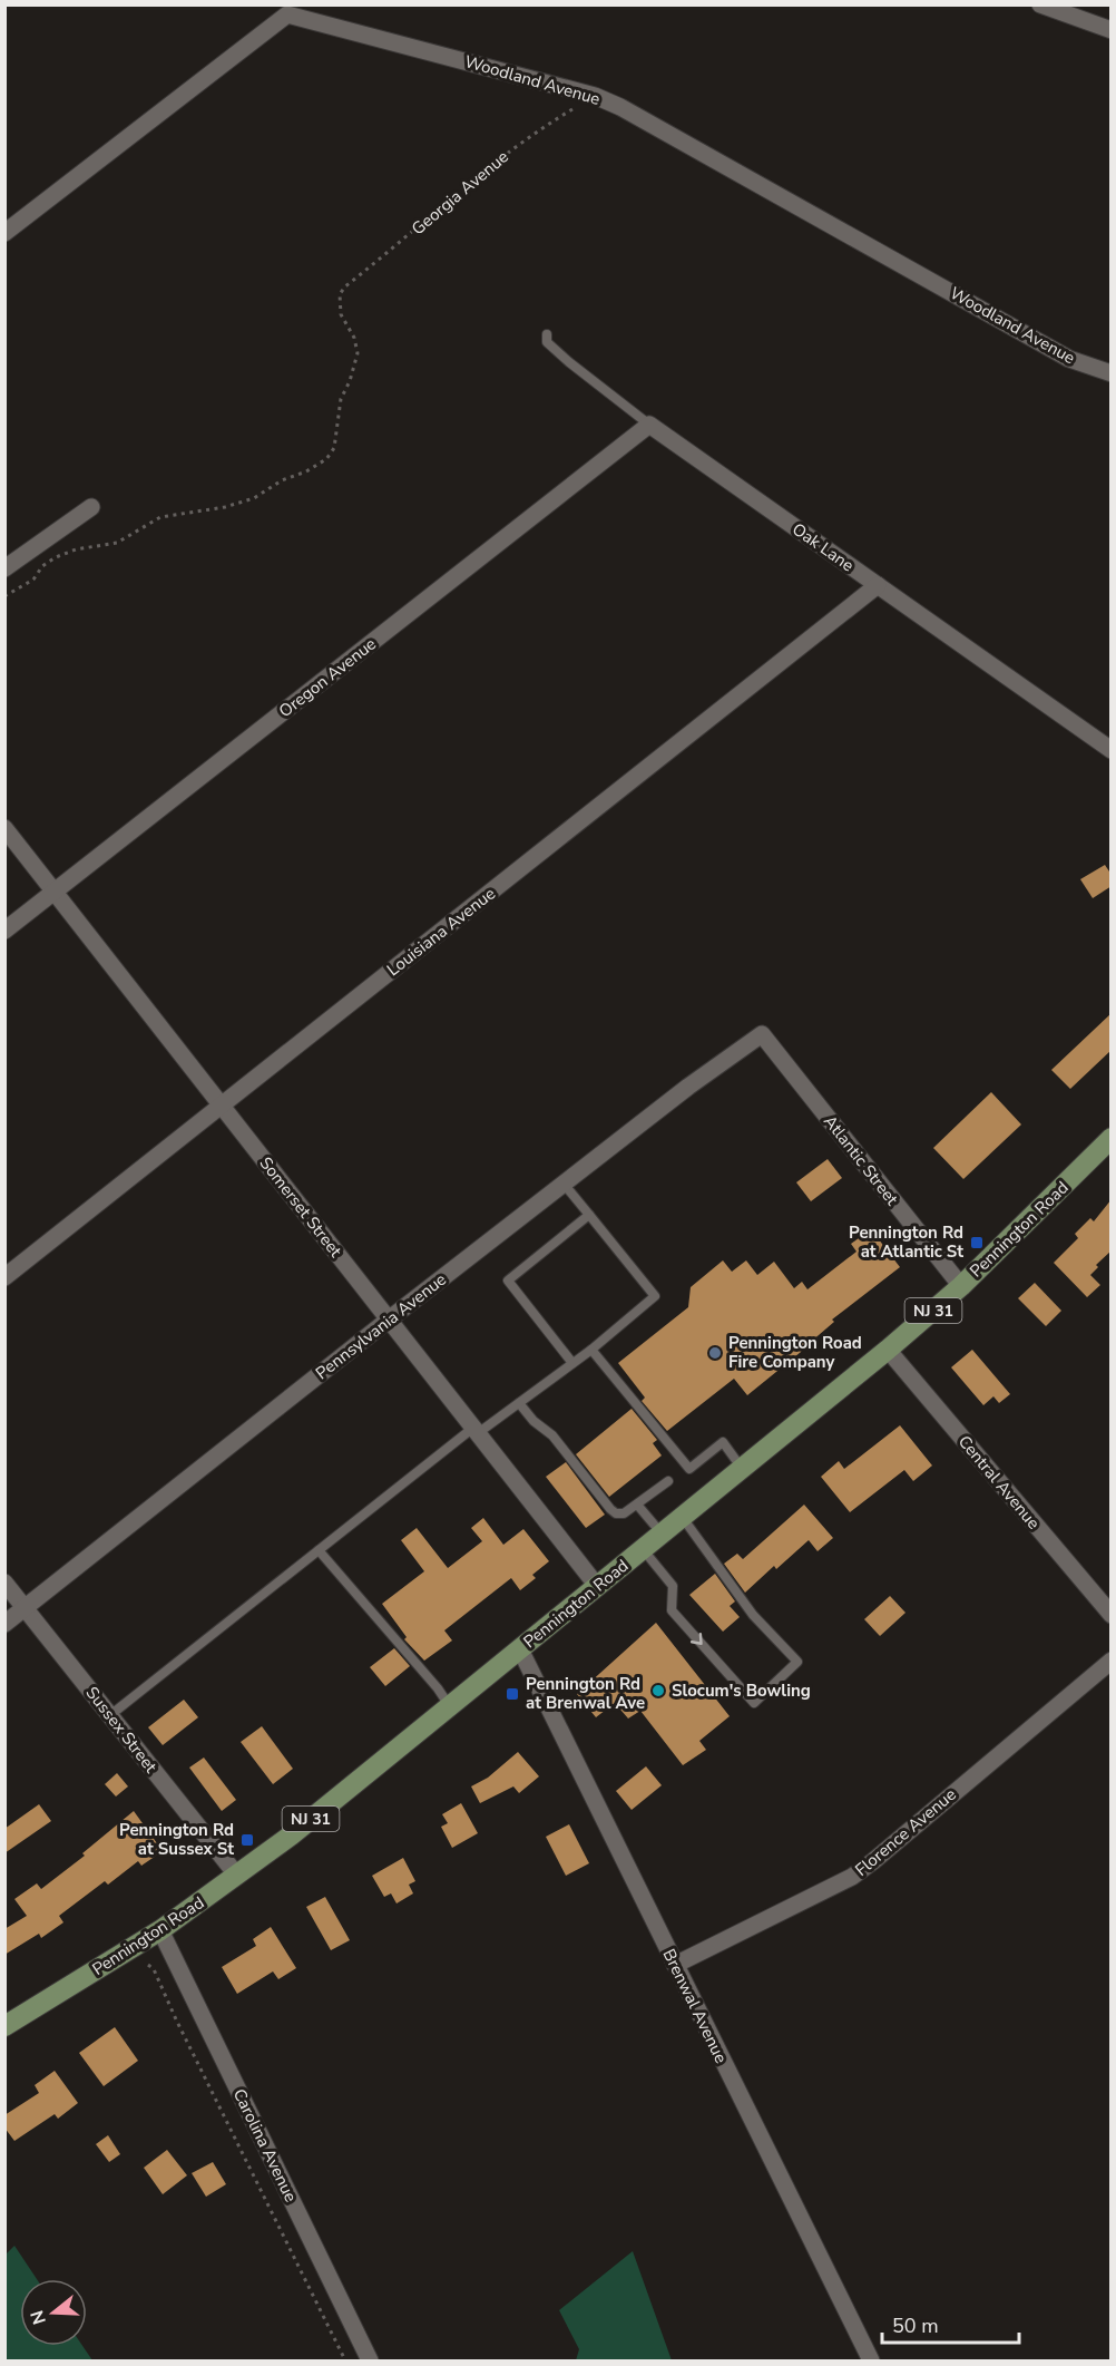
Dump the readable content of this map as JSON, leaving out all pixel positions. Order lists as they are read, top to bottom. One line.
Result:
{"streets":{"main road":["Pennington Road","NJ 31"],"street":["Woodland Avenue","Oak Lane","Oregon Avenue","Louisiana Avenue","Atlantic Street","Somerset Street","Pennsylvania Avenue","Central Avenue","Sussex Street","Florence Avenue","Brenwal Avenue","Carolina Avenue"],"path":["Georgia Avenue"]},"crossings":[["Woodland Avenue","Georgia Avenue"],["Oak Lane","Oregon Avenue"],["Oak Lane","Louisiana Avenue"],["Oregon Avenue","Somerset Street"],["Louisiana Avenue","Somerset Street"],["Atlantic Street","Pennington Road"],["Atlantic Street","Pennsylvania Avenue"],["Somerset Street","Pennington Road"],["Somerset Street","Pennsylvania Avenue"],["Pennington Road","Central Avenue"],["Pennington Road","Sussex Street"],["Pennington Road","Brenwal Avenue"],["Pennington Road","Carolina Avenue"],["Pennsylvania Avenue","Sussex Street"],["Florence Avenue","Brenwal Avenue"]],"places":{"transit":["Pennington Rd at Atlantic St","Pennington Rd at Brenwal Ave","Pennington Rd at Sussex St"],"other":["Pennington Road Fire Company","Slocum's Bowling"]},"scale_bar":"50 m","north":"left"}
